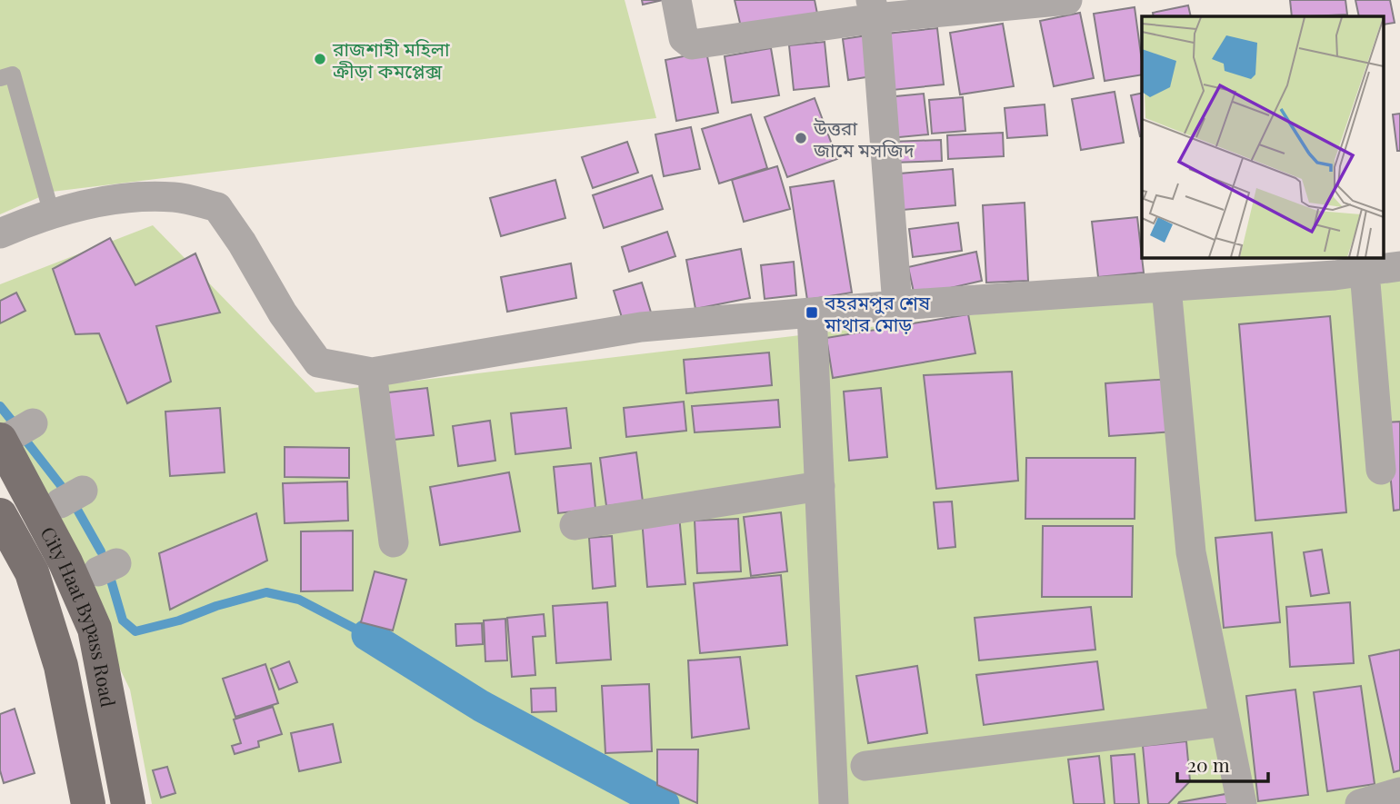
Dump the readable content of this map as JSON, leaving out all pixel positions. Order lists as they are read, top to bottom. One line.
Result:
{"streets":{"main road":["City Haat Bypass Road"]},"places":{"other":["রাজশাহী মহিলা ক্রীড়া কমপ্লেক্স","উত্তরা জামে মসজিদ"],"transit":["বহরমপুর শেষ মাথার মোড়"]},"scale_bar":"20 m"}
